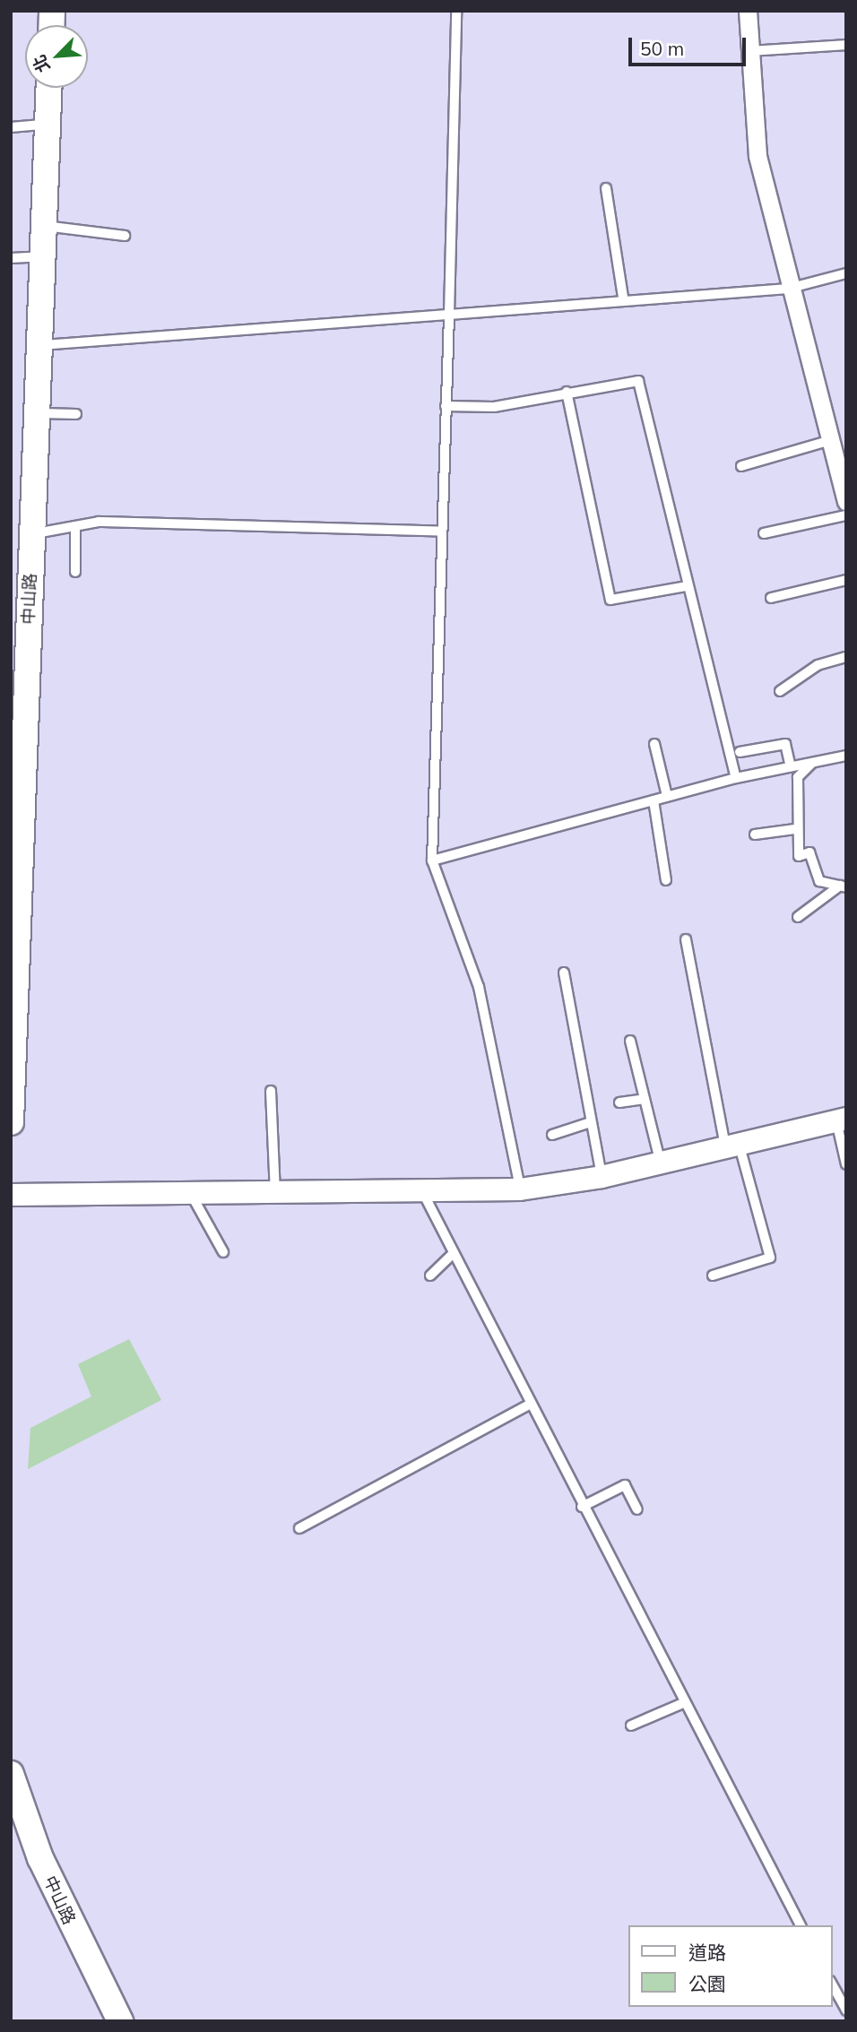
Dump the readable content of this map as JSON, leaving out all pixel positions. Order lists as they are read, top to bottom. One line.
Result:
{"streets":{"main road":["中山路"]},"legend":["道路","公園"],"scale_bar":"50 m","north":"bottom left"}
